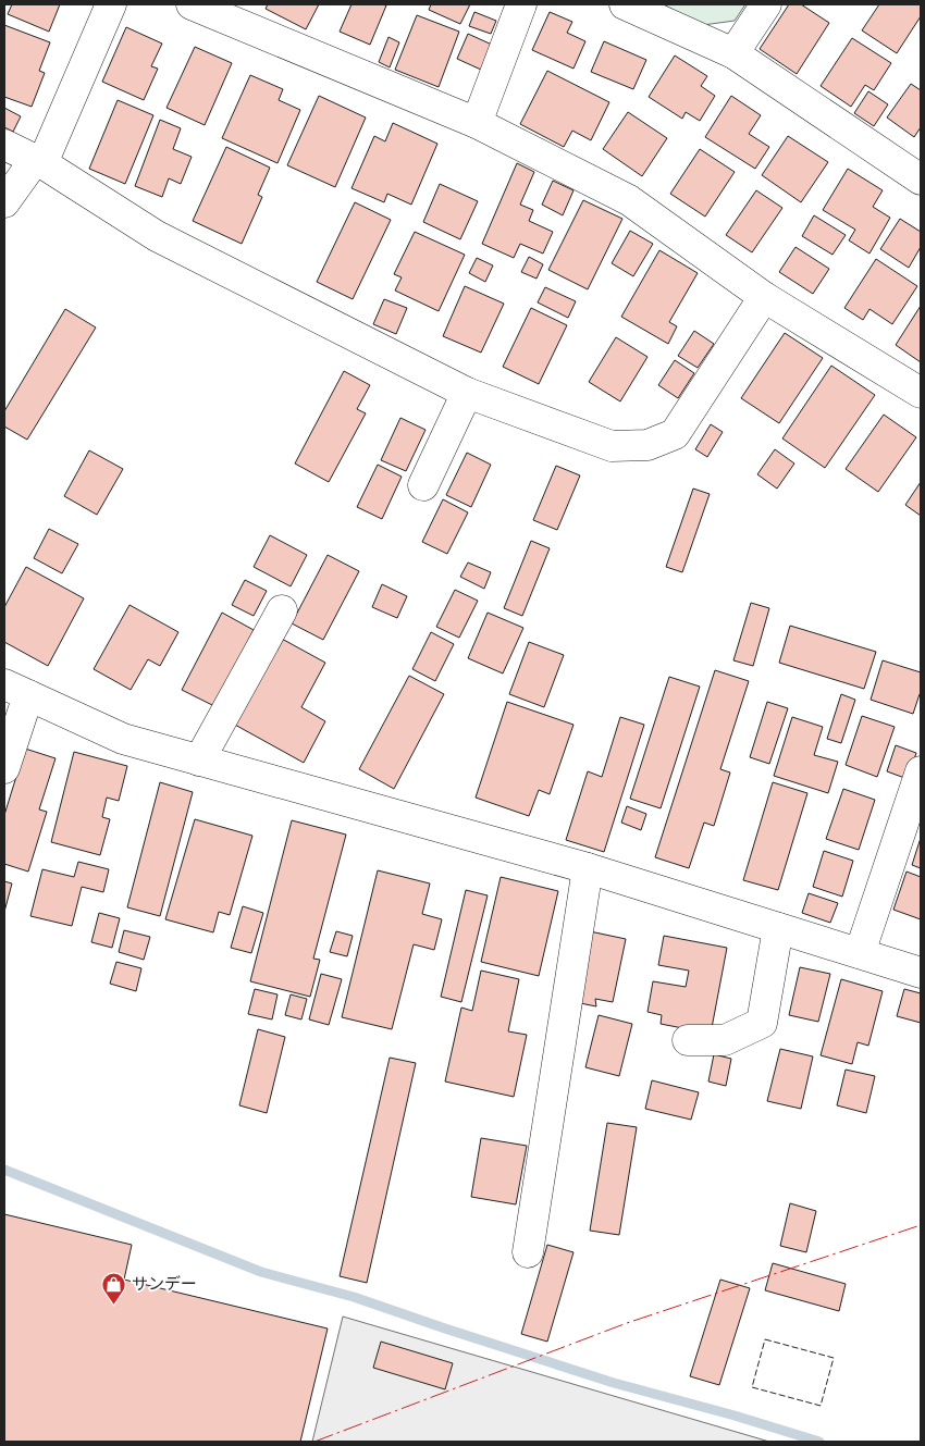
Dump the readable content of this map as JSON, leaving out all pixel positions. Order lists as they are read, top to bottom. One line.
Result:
{"places":{"shop":["サンデー"]}}
